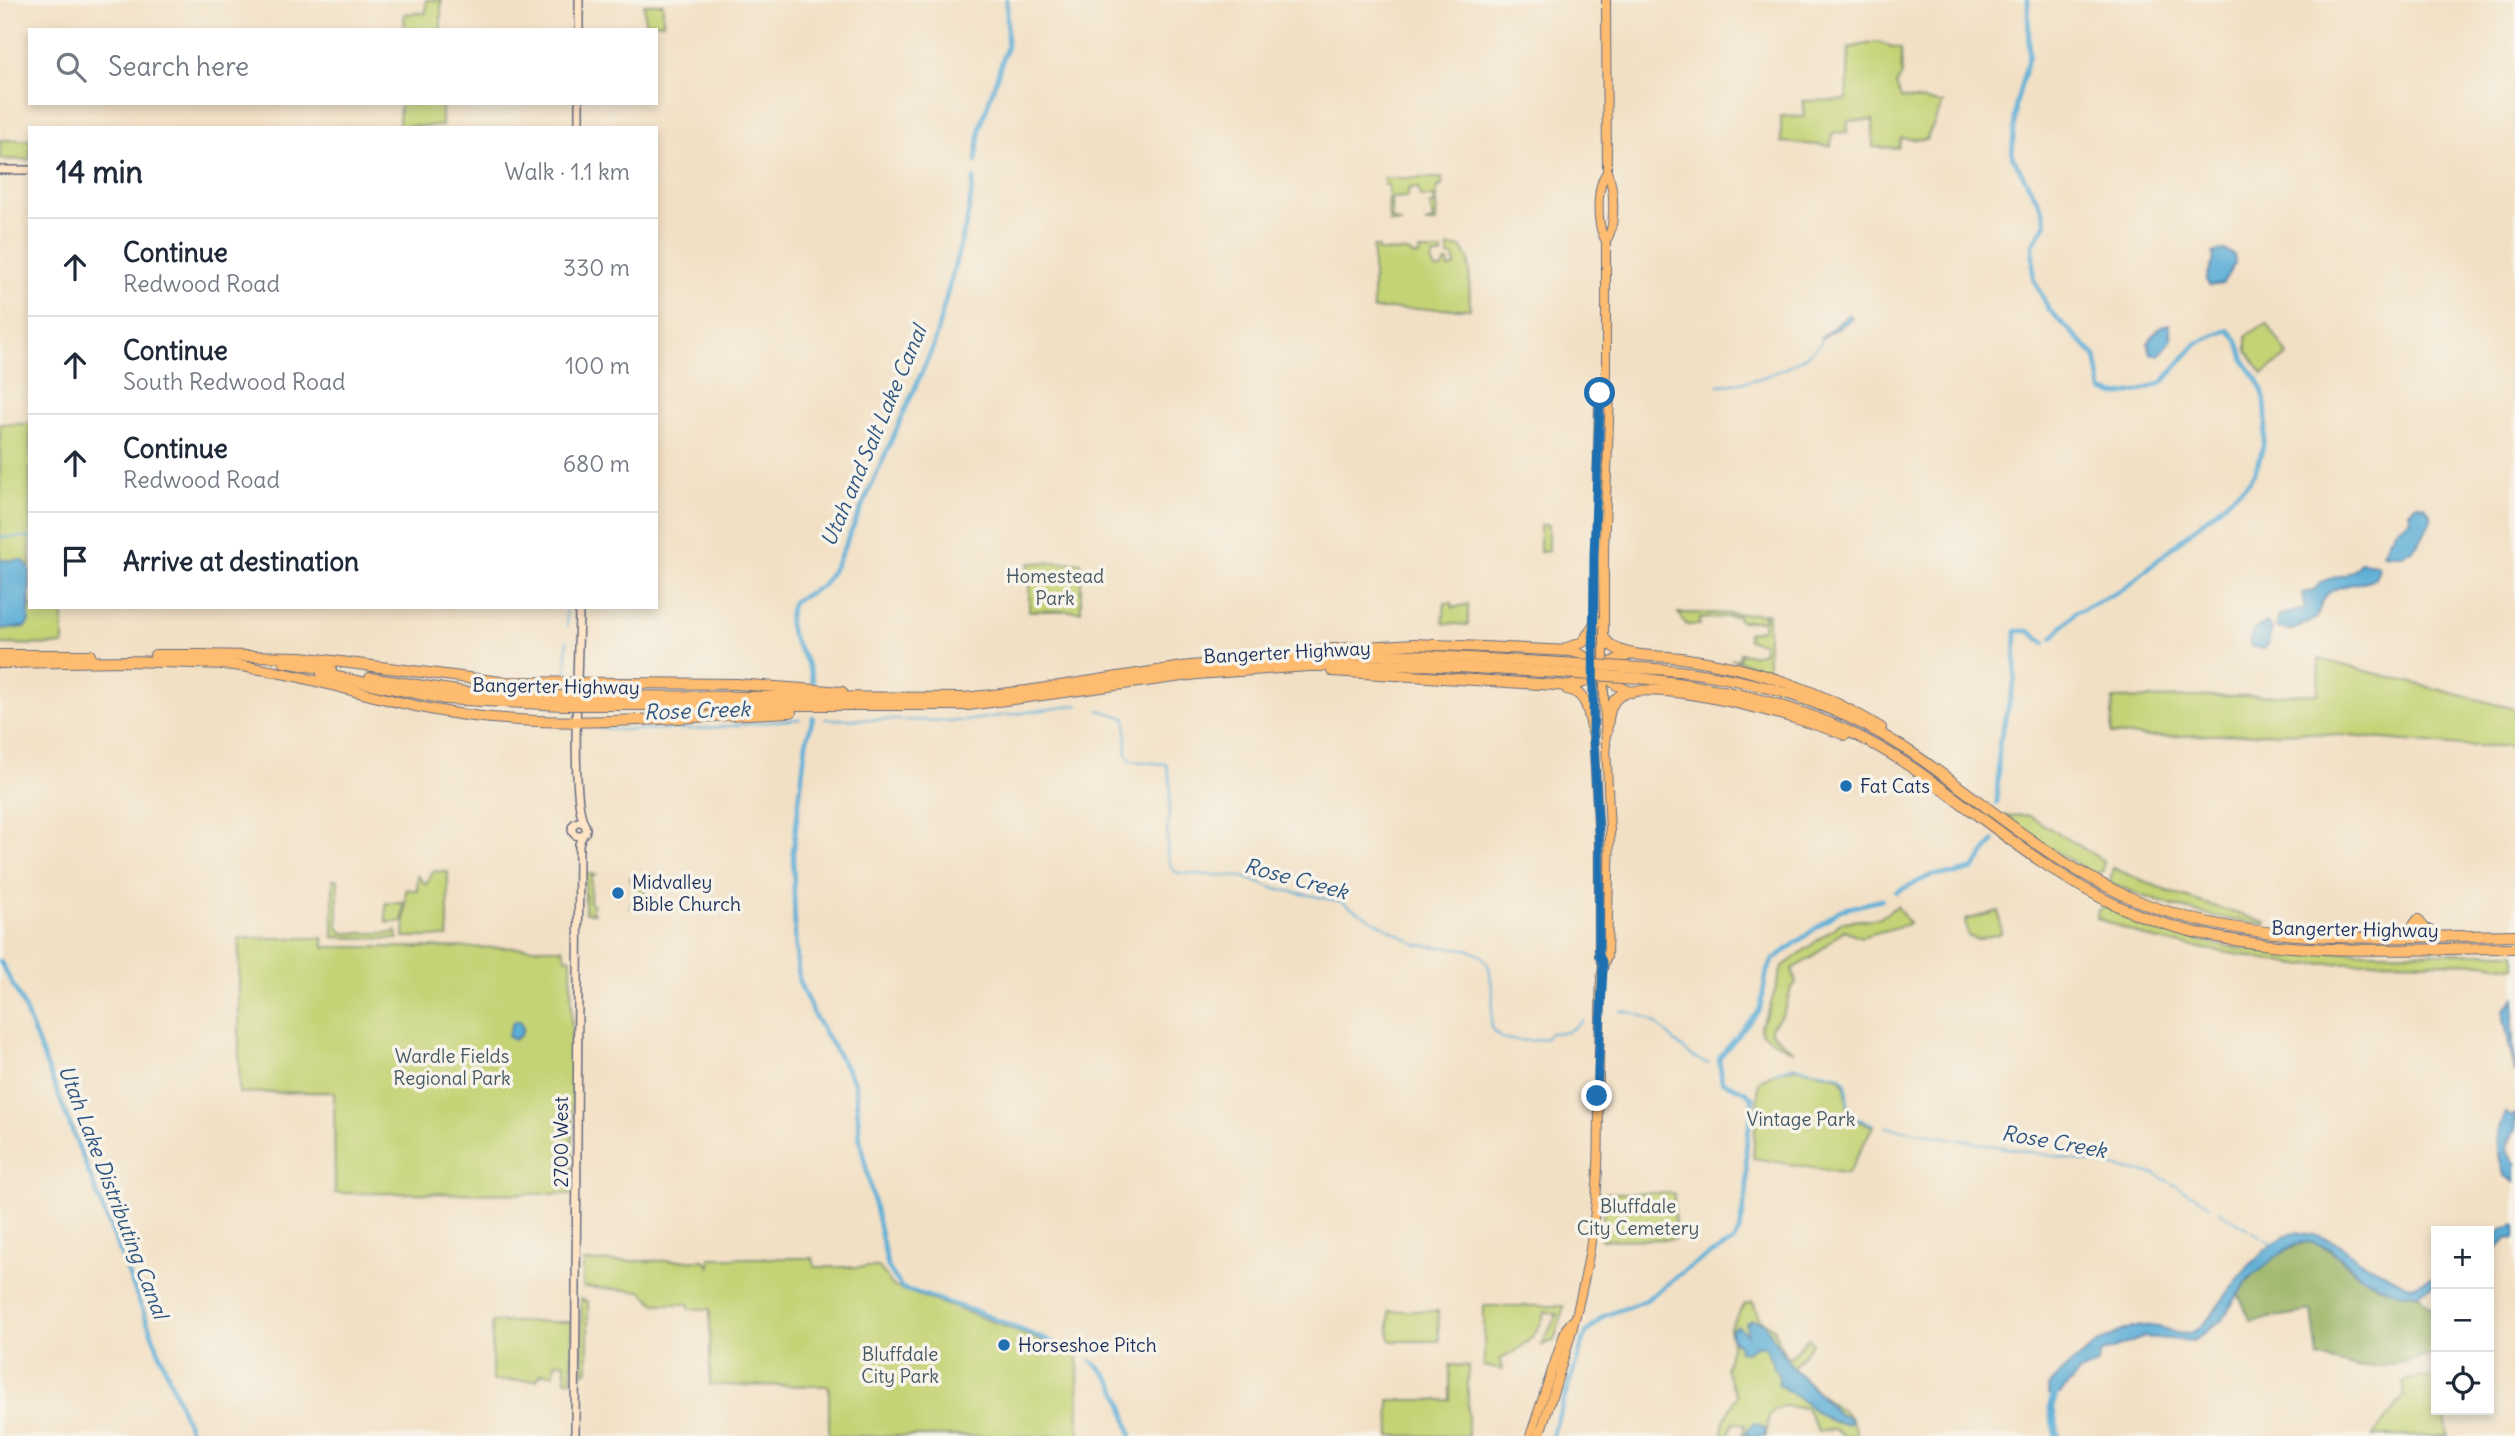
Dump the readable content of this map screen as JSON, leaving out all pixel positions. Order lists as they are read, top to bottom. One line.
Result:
{"streets":{"highway":["Bangerter Highway"],"main road":["2700 West"]},"water":["Utah and Salt Lake Canal","Rose Creek","Utah Lake Distributing Canal"],"parks":["Homestead Park","Wardle Fields Regional Park","Vintage Park","Bluffdale City Cemetery","Bluffdale City Park"],"places":["Fat Cats","Midvalley Bible Church","Horseshoe Pitch"],"page":{"search":"Search here","heading":["14 min","Walk · 1.1 km"],"list":[["Continue","Redwood Road","330 m"],["Continue","South Redwood Road","100 m"],["Continue","Redwood Road","680 m"],"Arrive at destination"],"map_buttons":["+","−"]}}
